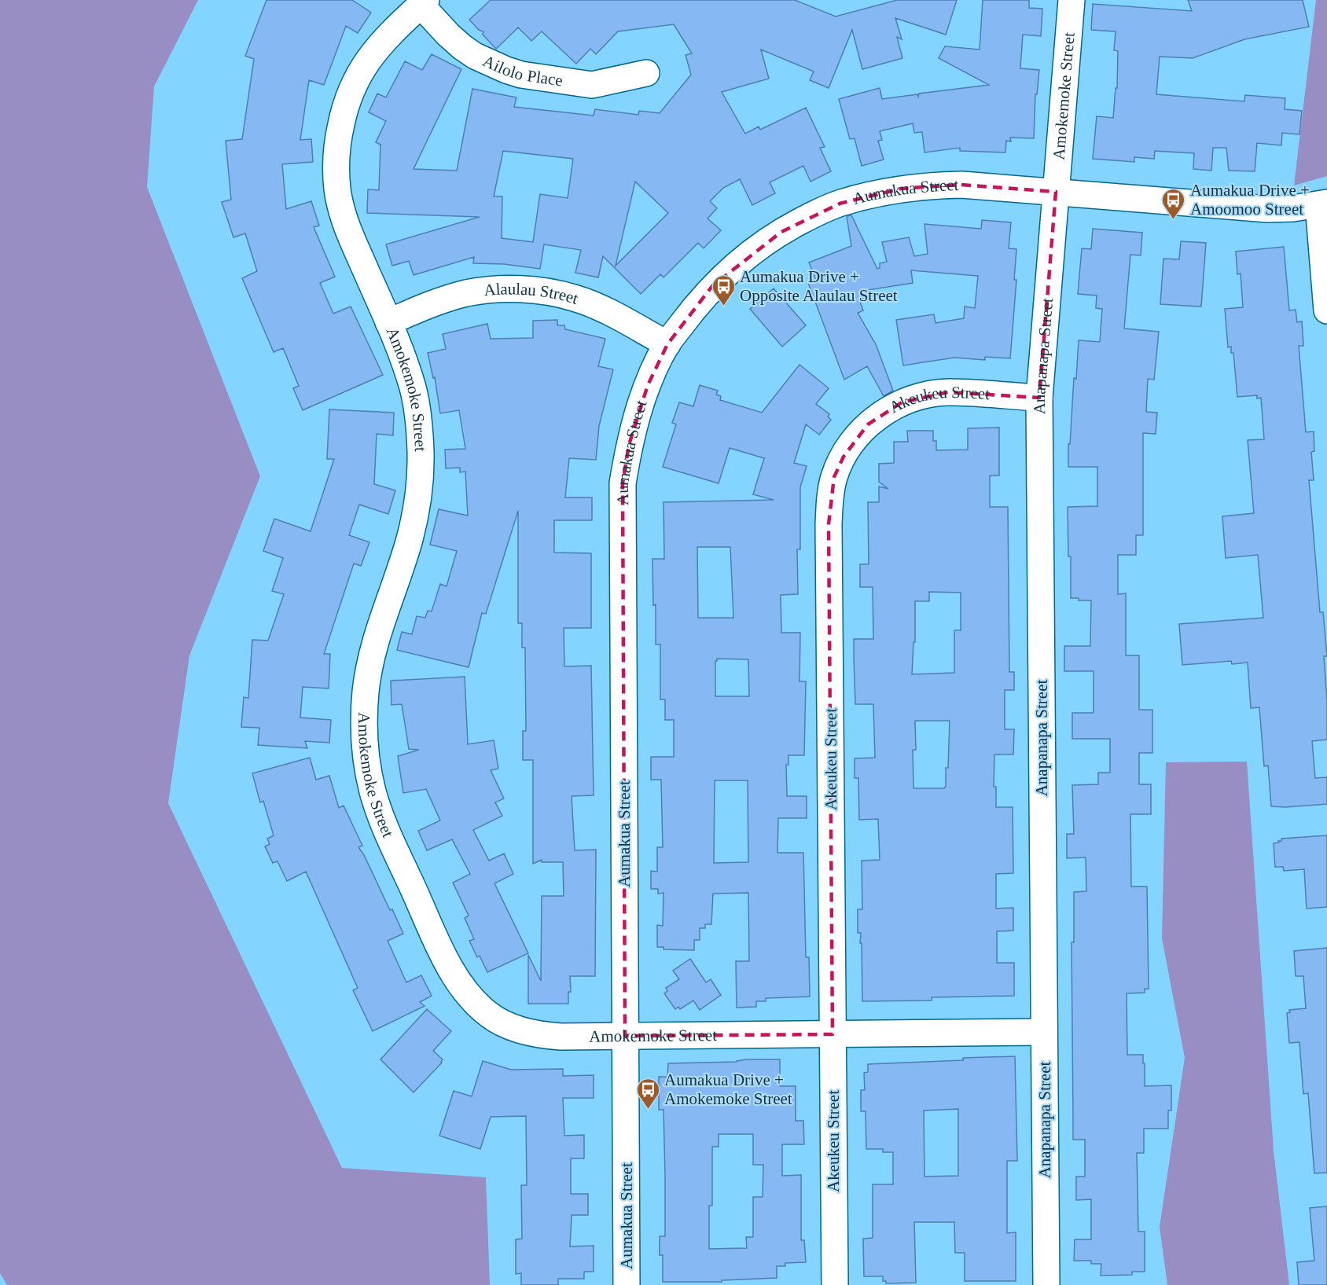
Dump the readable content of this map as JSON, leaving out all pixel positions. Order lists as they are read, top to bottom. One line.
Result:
{"streets":{"street":["Ailolo Place","Amokemoke Street","Aumakua Street","Alaulau Street","Anapanapa Street","Akeukeu Street"]},"crossings":[["Ailolo Place","Amokemoke Street"],["Amokemoke Street","Aumakua Street"],["Amokemoke Street","Alaulau Street"],["Amokemoke Street","Anapanapa Street"],["Amokemoke Street","Akeukeu Street"],["Aumakua Street","Alaulau Street"],["Aumakua Street","Anapanapa Street"],["Anapanapa Street","Akeukeu Street"]],"places":{"bus stop":["Aumakua Drive + Amoomoo Street","Aumakua Drive + Opposite Alaulau Street","Aumakua Drive + Amokemoke Street"]}}
